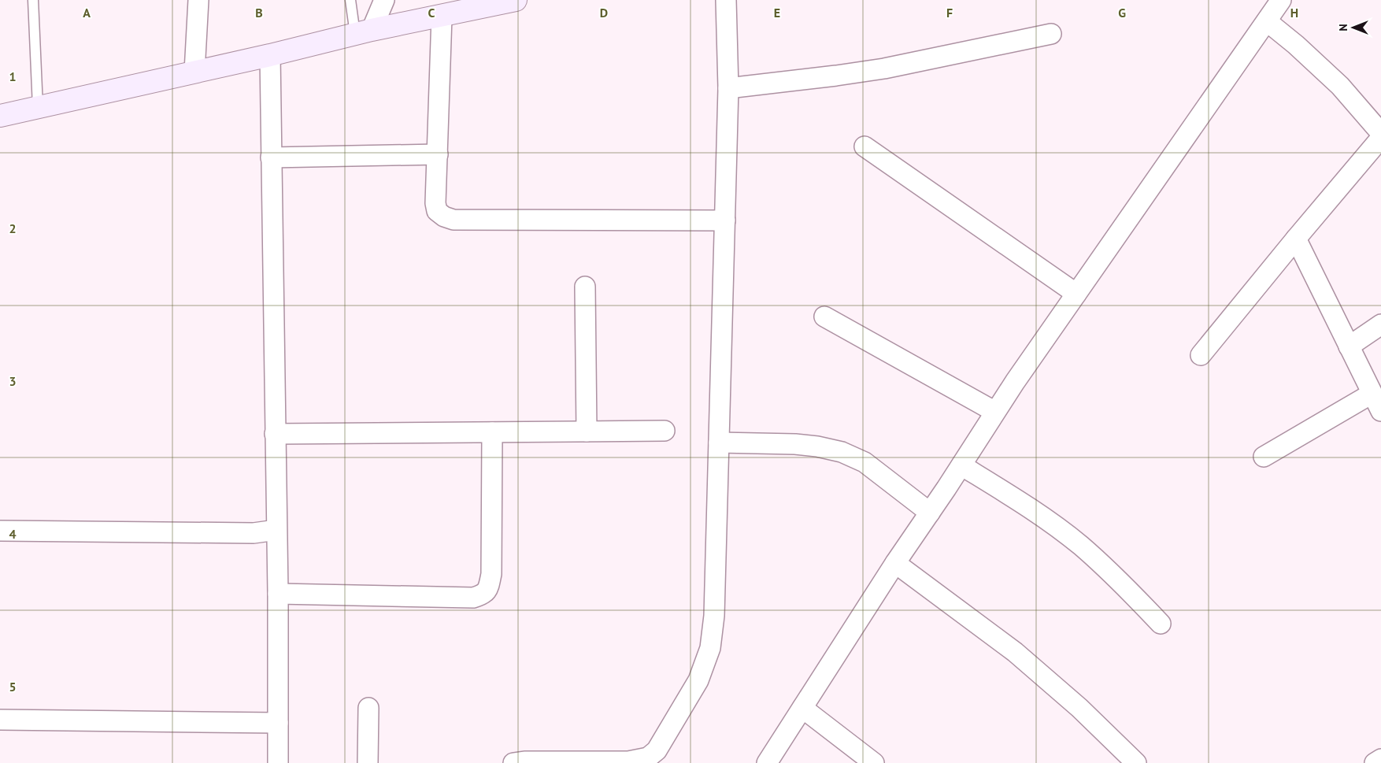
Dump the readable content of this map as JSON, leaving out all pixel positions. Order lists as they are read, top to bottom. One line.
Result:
{"north":"left","grid":{"columns":["A","B","C","D","E","F","G","H"],"rows":["1","2","3","4","5"]}}
